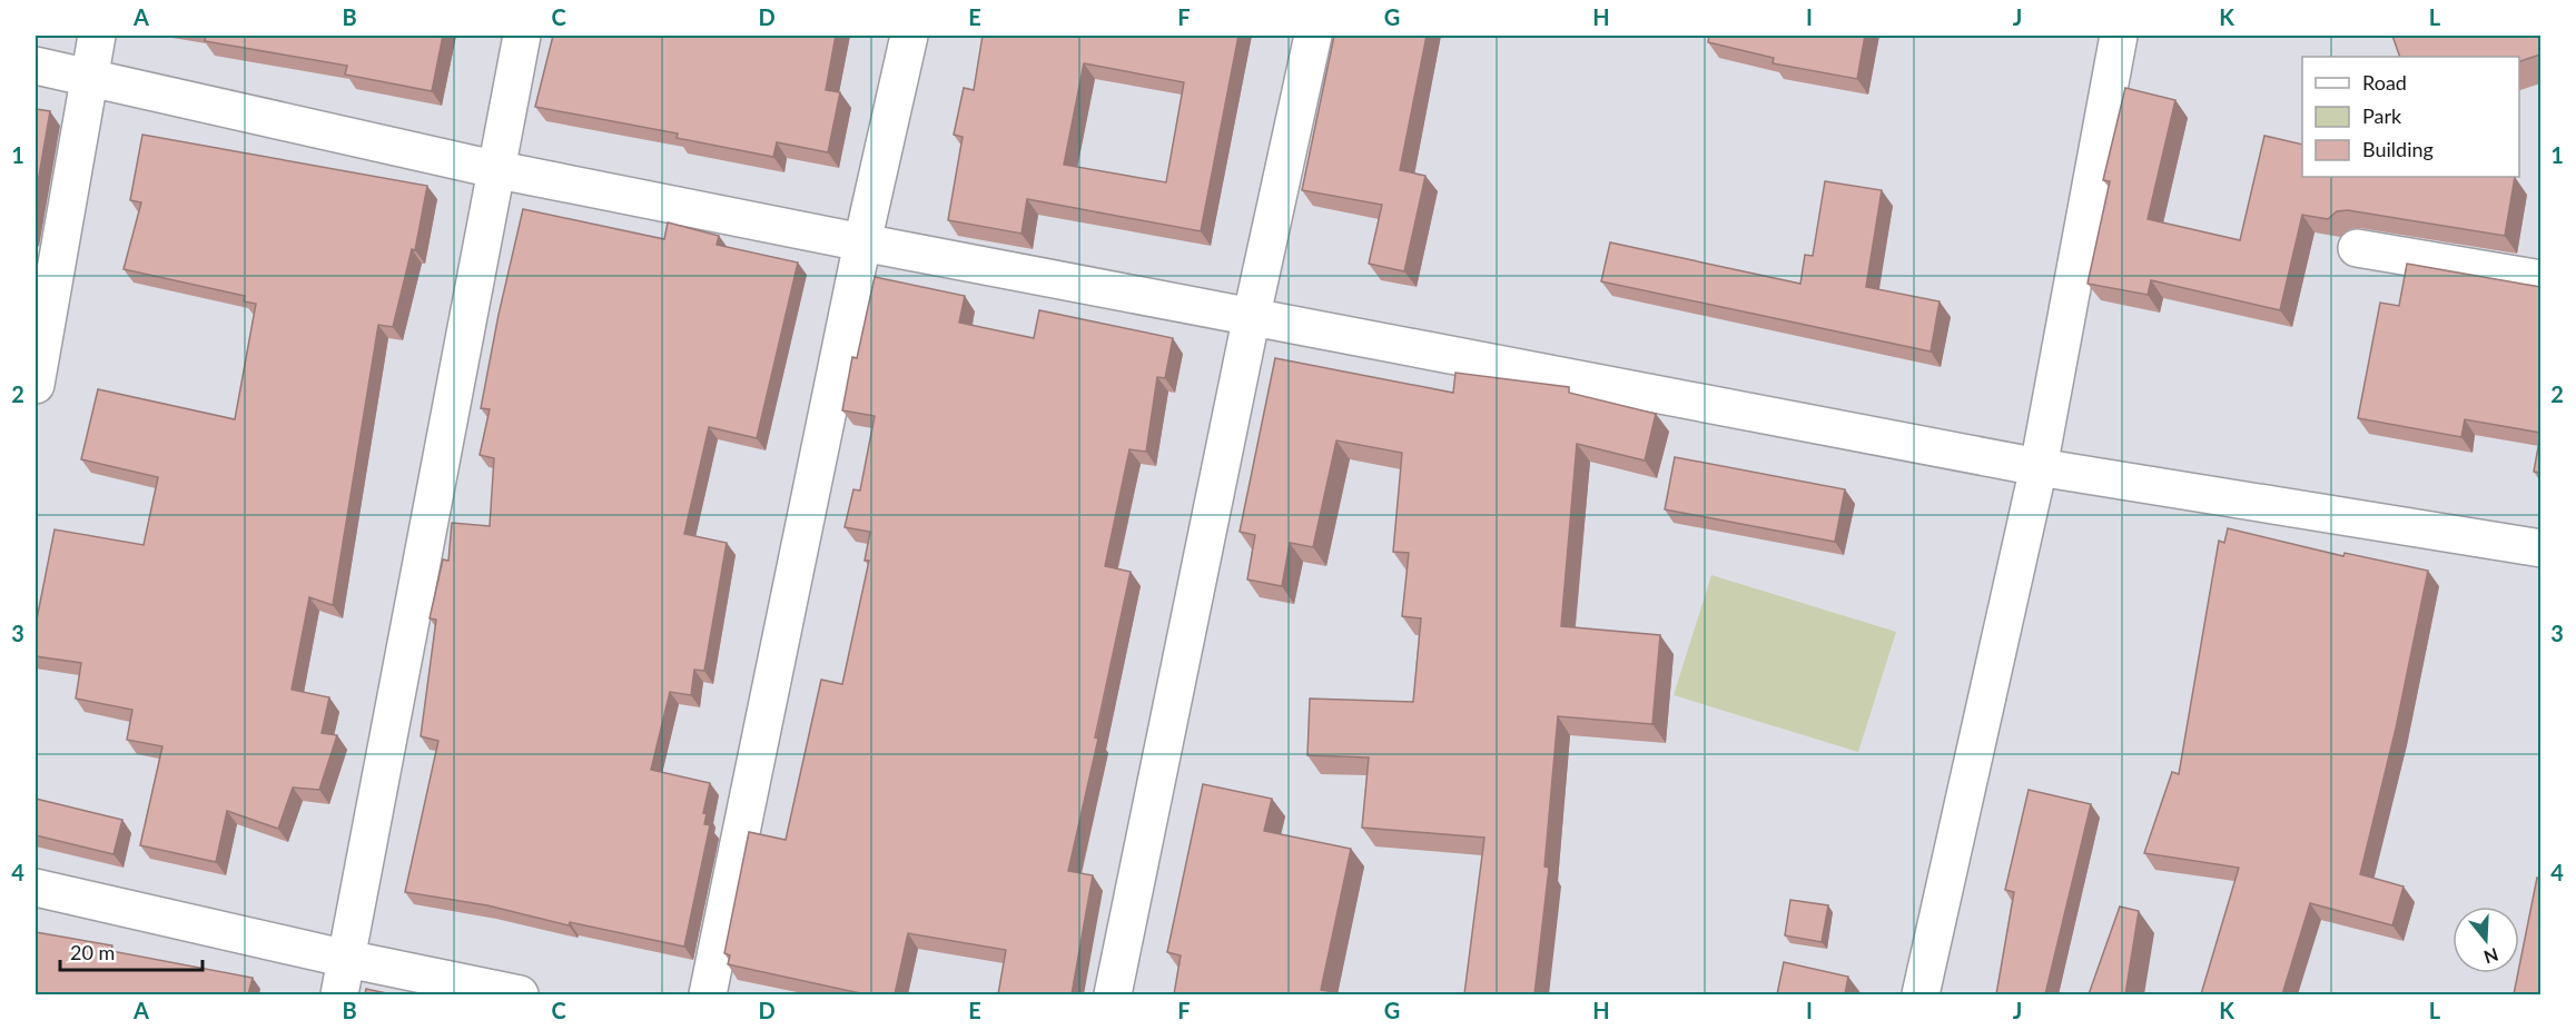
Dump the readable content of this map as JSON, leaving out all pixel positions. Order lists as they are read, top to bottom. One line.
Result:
{"legend":["Road","Park","Building"],"scale_bar":"20 m","north":"bottom","grid":{"columns":["A","B","C","D","E","F","G","H","I","J","K","L"],"rows":["1","2","3","4"]}}
